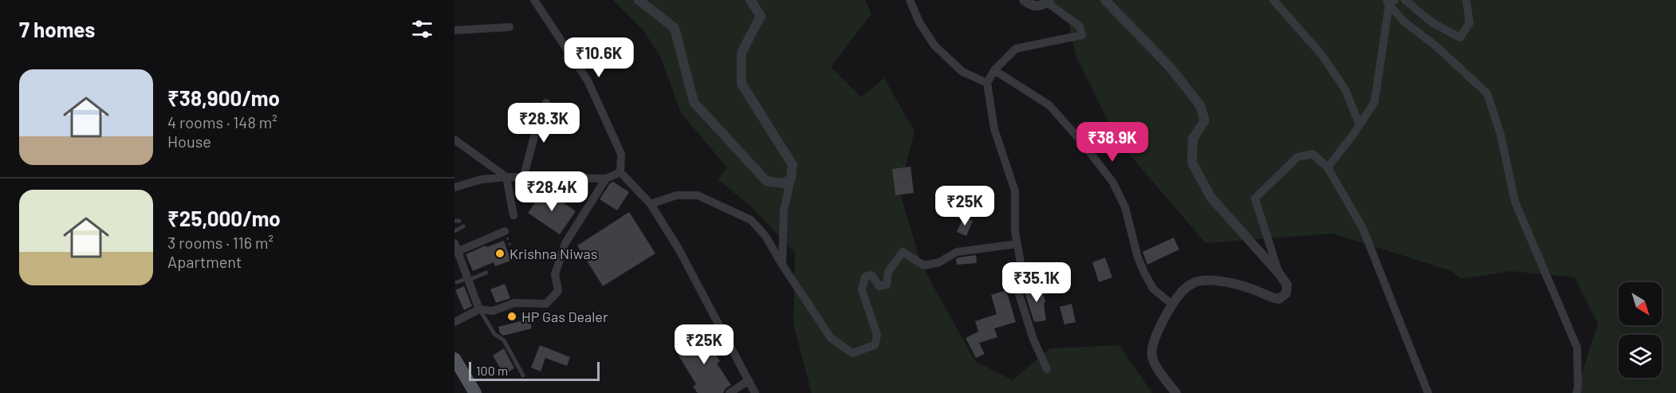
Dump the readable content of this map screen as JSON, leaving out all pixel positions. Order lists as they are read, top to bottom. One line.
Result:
{"places":["Krishna Niwas","HP Gas Dealer"],"scale_bar":"100 m","north":"bottom right","page":{"heading":"7 homes","price":["₹10.6K","₹28.3K","₹38.9K","₹28.4K","₹25K","₹35.1K","₹25K"],"list":[{"name":"₹38,900/mo","note":"4 rooms · 148 m² · House"},{"name":"₹25,000/mo","note":"3 rooms · 116 m² · Apartment"}],"scale":"100 m"}}
